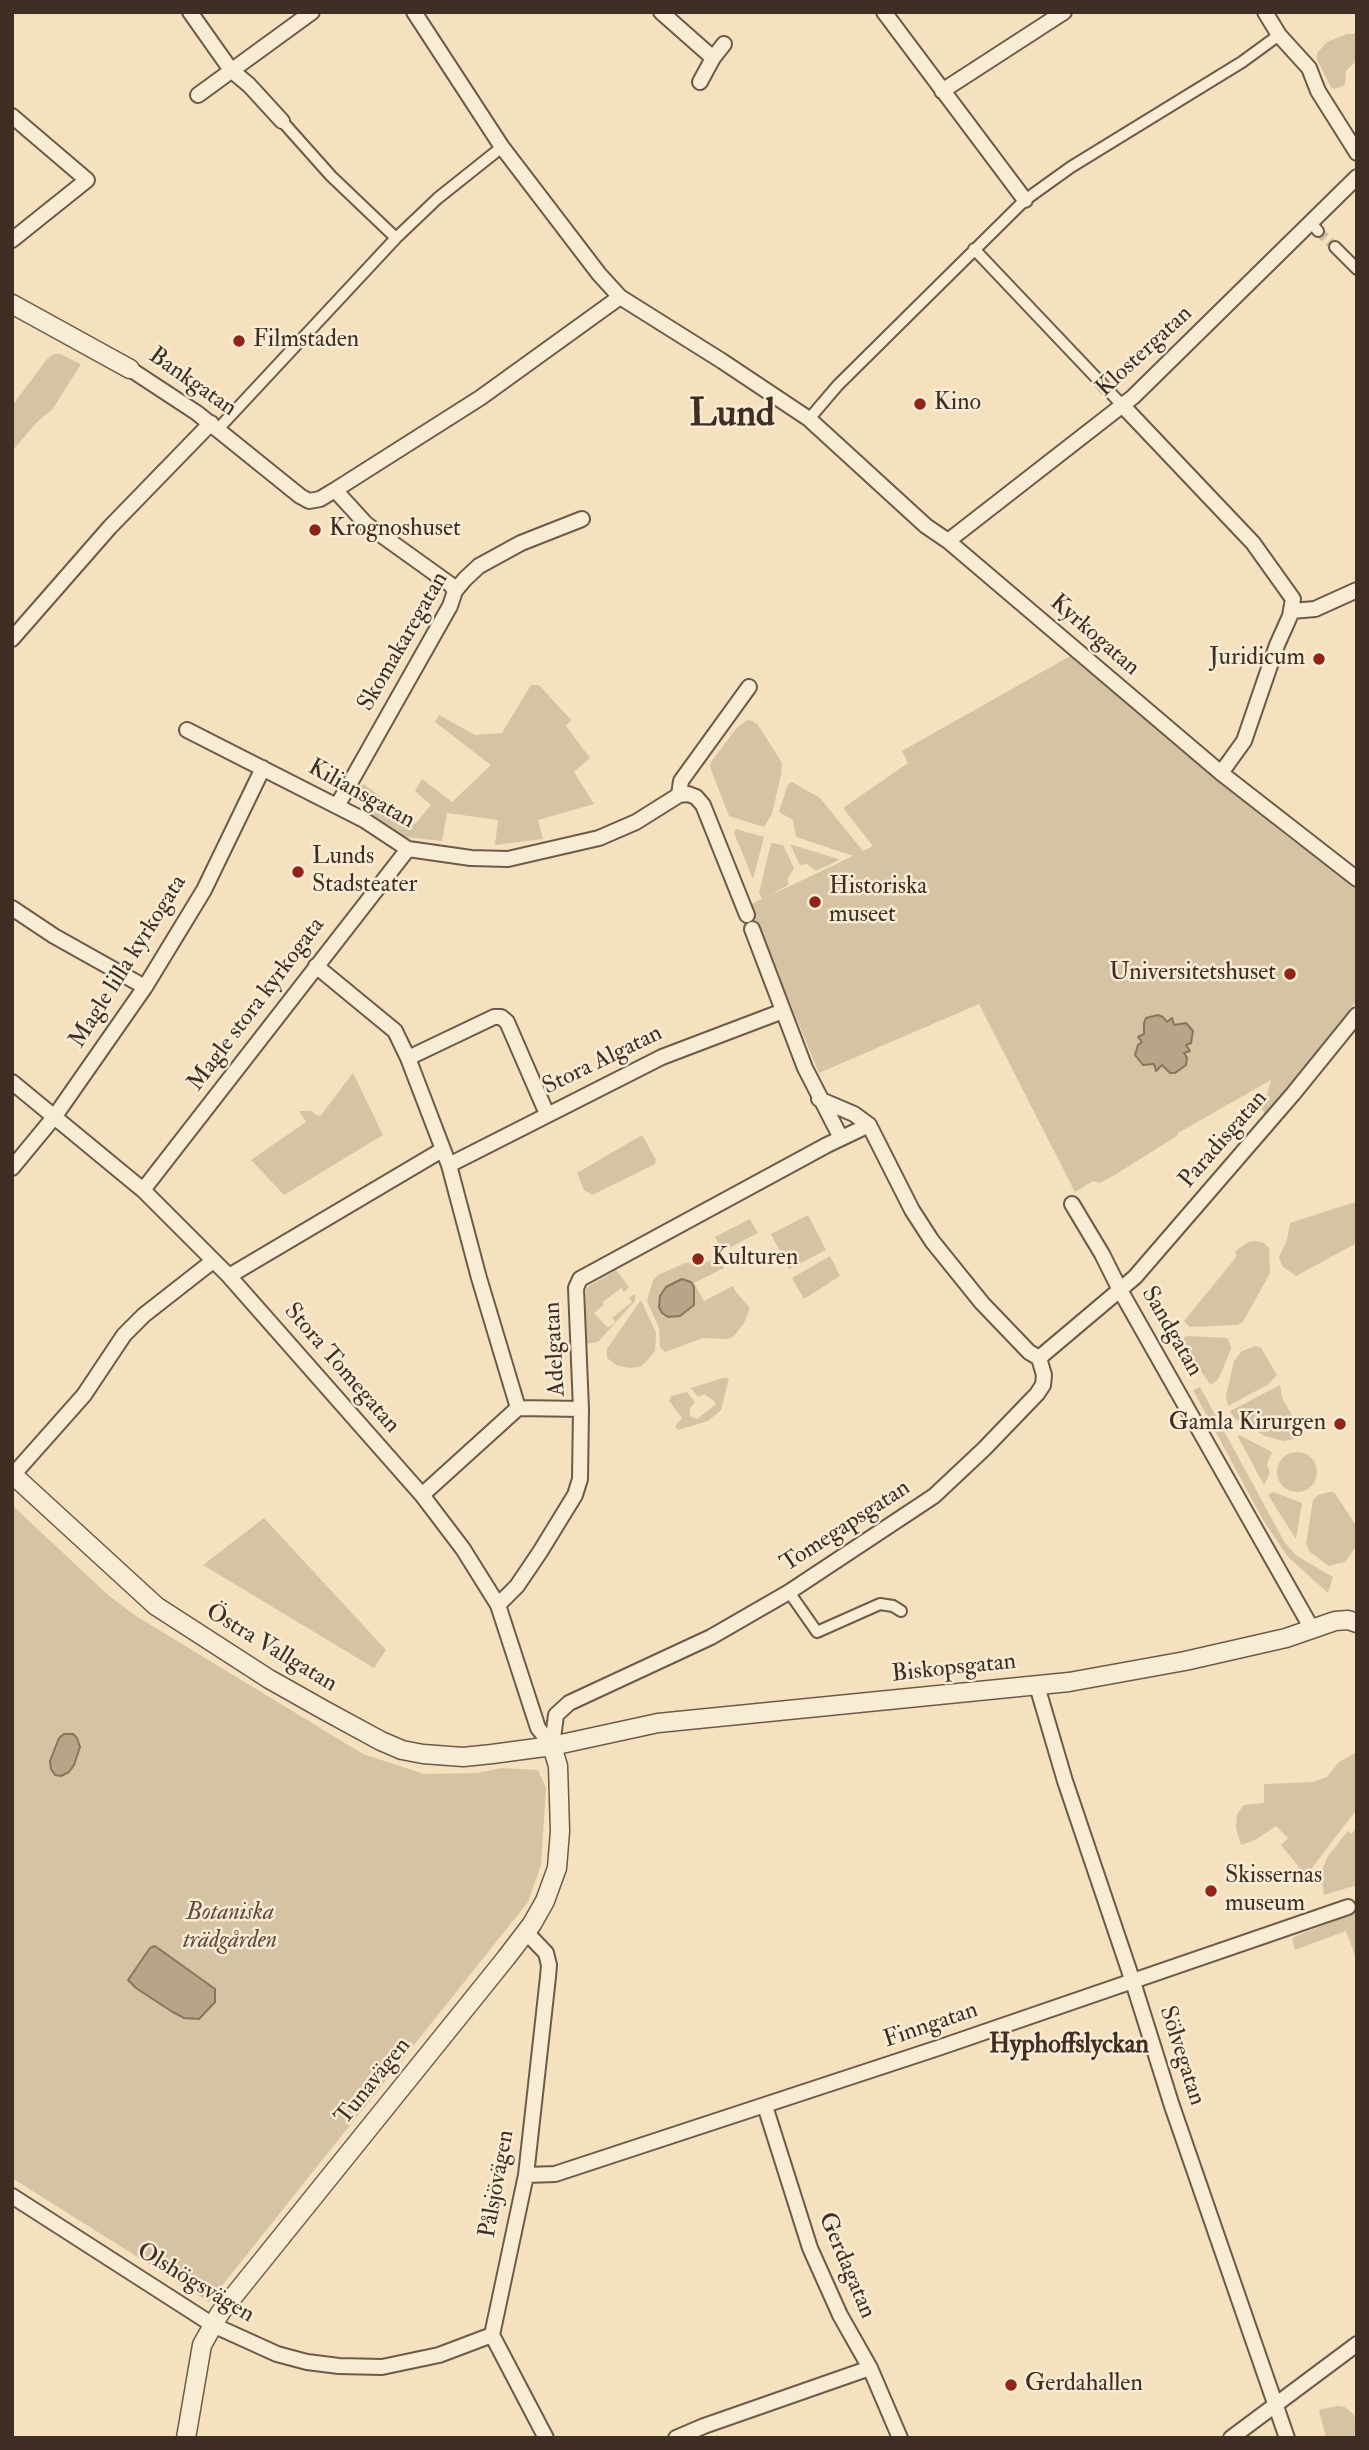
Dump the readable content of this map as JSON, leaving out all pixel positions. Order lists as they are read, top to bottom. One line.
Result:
{"streets":{"street":["Klostergatan","Bankgatan","Kyrkogatan","Skomakaregatan","Kiliansgatan","Magle lilla kyrkogata","Magle stora kyrkogata","Stora Algatan","Paradisgatan","Sandgatan","Adelgatan","Stora Tomegatan","Tomegapsgatan","Östra Vallgatan","Biskopsgatan","Finngatan","Sölvegatan","Tunavägen","Pålsjövägen","Gerdagatan","Olshögsvägen"]},"crossings":[["Klostergatan","Kyrkogatan"],["Skomakaregatan","Kiliansgatan"],["Kiliansgatan","Magle lilla kyrkogata"],["Kiliansgatan","Magle stora kyrkogata"],["Magle lilla kyrkogata","Stora Tomegatan"],["Magle stora kyrkogata","Stora Tomegatan"],["Paradisgatan","Sandgatan"],["Sandgatan","Biskopsgatan"],["Adelgatan","Stora Tomegatan"],["Stora Tomegatan","Tomegapsgatan"],["Stora Tomegatan","Östra Vallgatan"],["Stora Tomegatan","Biskopsgatan"],["Stora Tomegatan","Tunavägen"],["Tomegapsgatan","Östra Vallgatan"],["Tomegapsgatan","Biskopsgatan"],["Tomegapsgatan","Tunavägen"],["Östra Vallgatan","Biskopsgatan"],["Östra Vallgatan","Tunavägen"],["Biskopsgatan","Sölvegatan"],["Biskopsgatan","Tunavägen"],["Finngatan","Sölvegatan"],["Finngatan","Pålsjövägen"],["Finngatan","Gerdagatan"],["Tunavägen","Pålsjövägen"],["Tunavägen","Olshögsvägen"],["Pålsjövägen","Olshögsvägen"]],"districts":["Lund","Hyphoffslyckan"],"parks":["Botaniska trädgården"],"places":["Filmstaden","Kino","Krognoshuset","Juridicum","Lunds Stadsteater","Historiska museet","Universitetshuset","Kulturen","Gamla Kirurgen","Skissernas museum","Gerdahallen"]}
